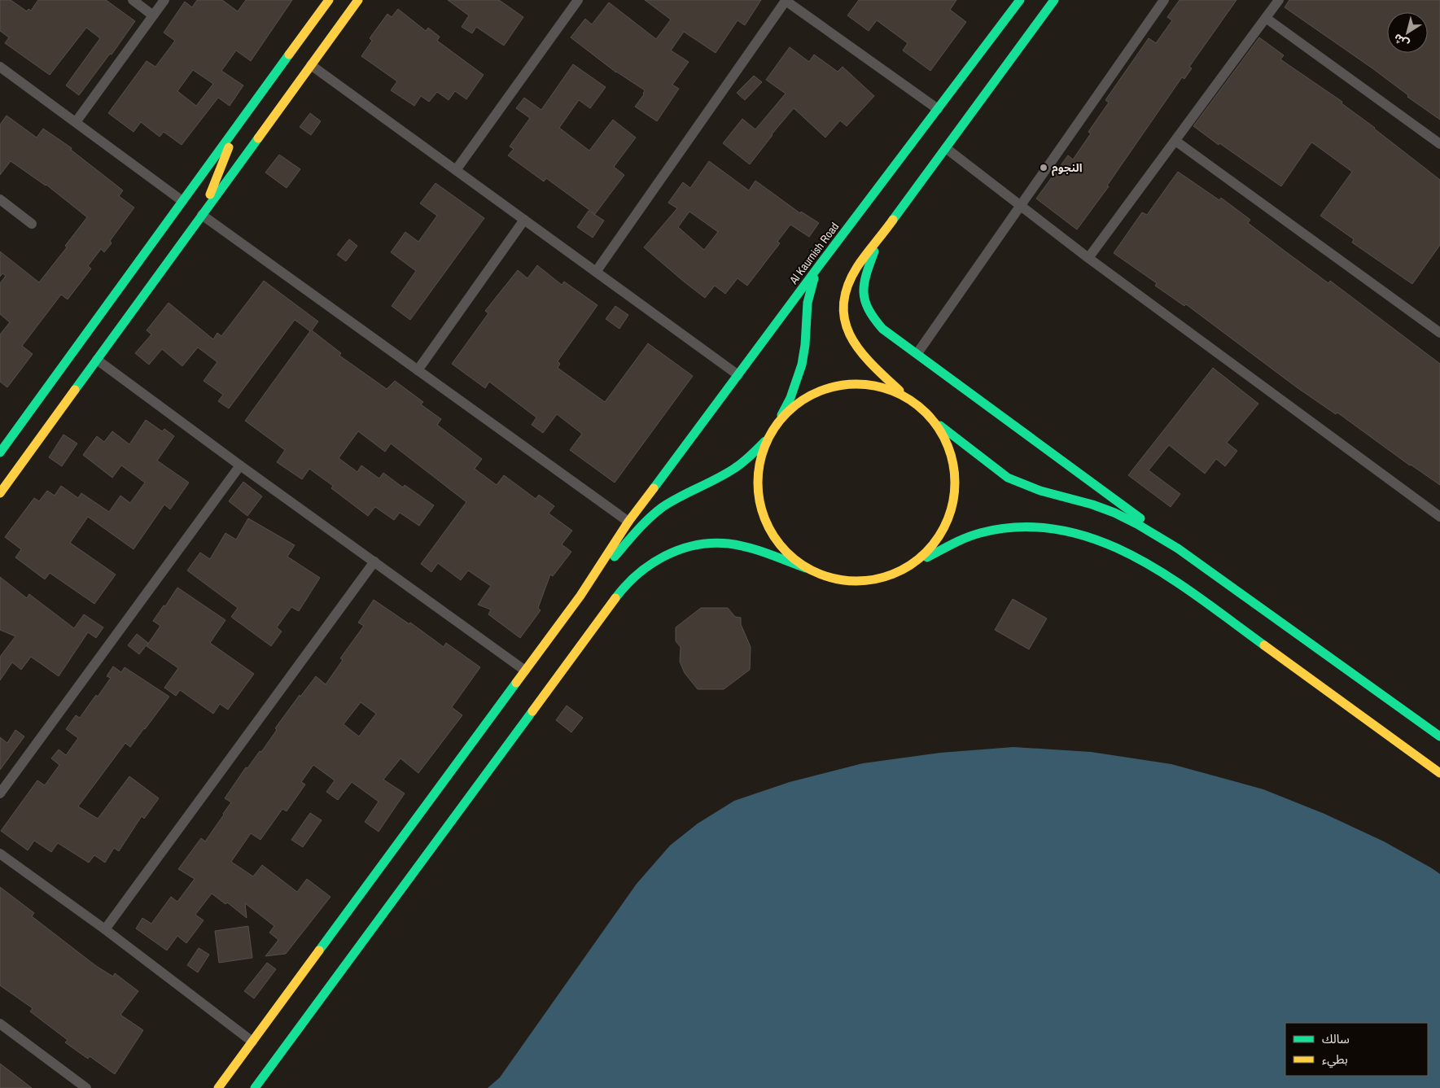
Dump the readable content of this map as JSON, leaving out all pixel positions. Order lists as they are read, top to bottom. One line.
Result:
{"streets":{"street":["Al Kaurnish Road"]},"places":["النجوم"],"legend":["سالك","بطيء"],"north":"bottom left"}
